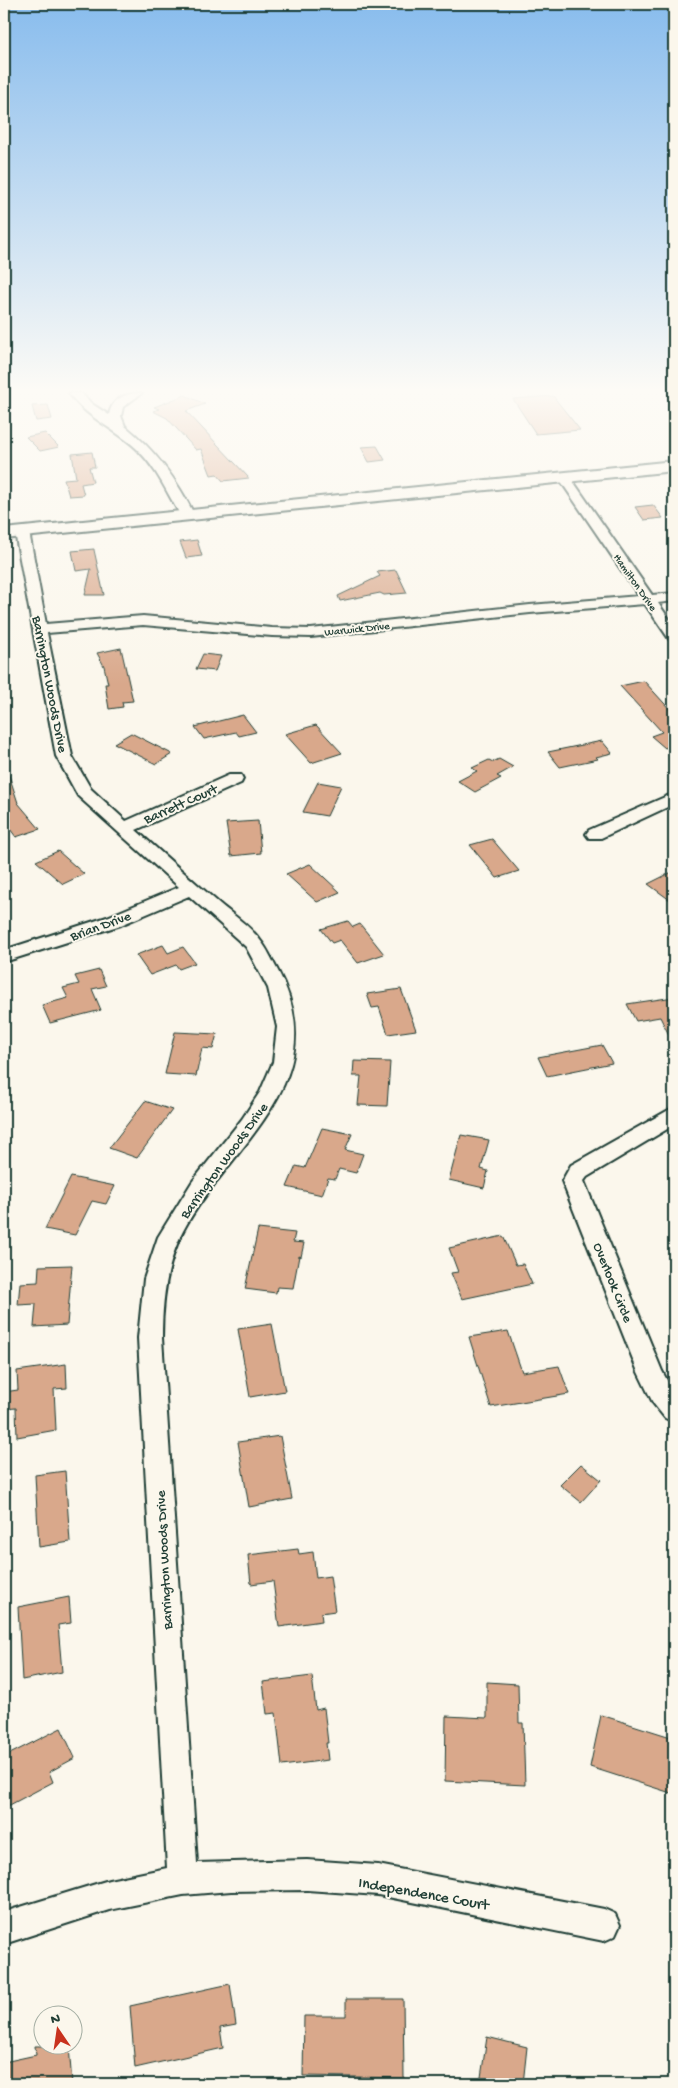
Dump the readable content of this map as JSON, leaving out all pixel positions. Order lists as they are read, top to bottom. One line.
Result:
{"streets":{"street":["Hamilton Drive","Warwick Drive","Barrington Woods Drive","Barrett Court","Brian Drive","Overlook Circle","Independence Court"]},"crossings":[["Hamilton Drive","Warwick Drive"],["Warwick Drive","Barrington Woods Drive"],["Barrington Woods Drive","Barrett Court"],["Barrington Woods Drive","Brian Drive"],["Barrington Woods Drive","Independence Court"]],"north":"top"}
